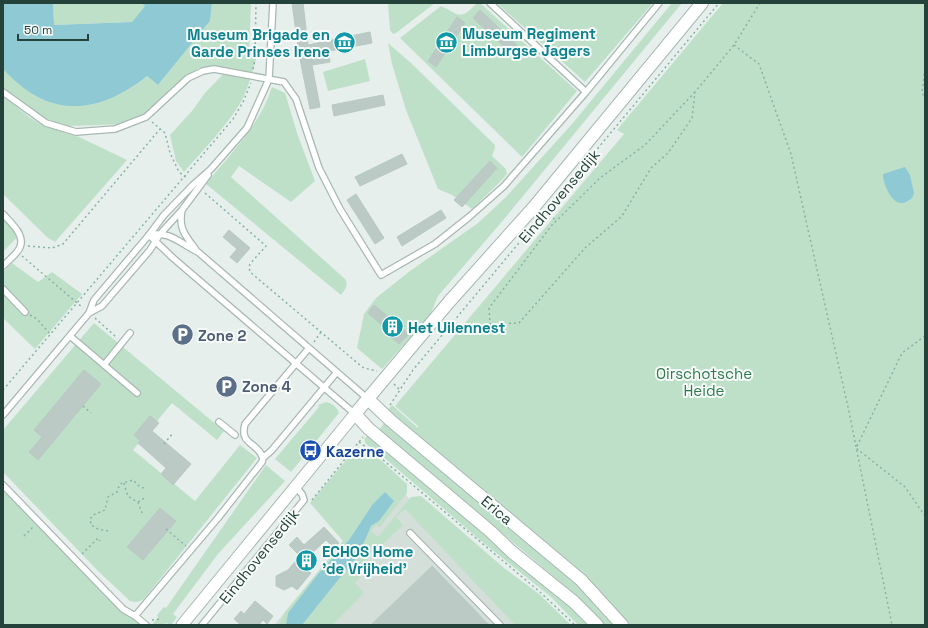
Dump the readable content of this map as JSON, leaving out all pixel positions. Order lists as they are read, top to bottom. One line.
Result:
{"streets":{"street":["Eindhovensedijk","Erica"]},"crossings":[["Eindhovensedijk","Erica"]],"parks":["Oirschotsche Heide"],"places":{"museum":["Museum Regiment Limburgse Jagers","Museum Brigade en Garde Prinses Irene"],"building":["Het Uilennest","ECHOS Home 'de Vrijheid'"],"parking":["Zone 2","Zone 4"],"bus stop":["Kazerne"]},"scale_bar":"50 m"}
